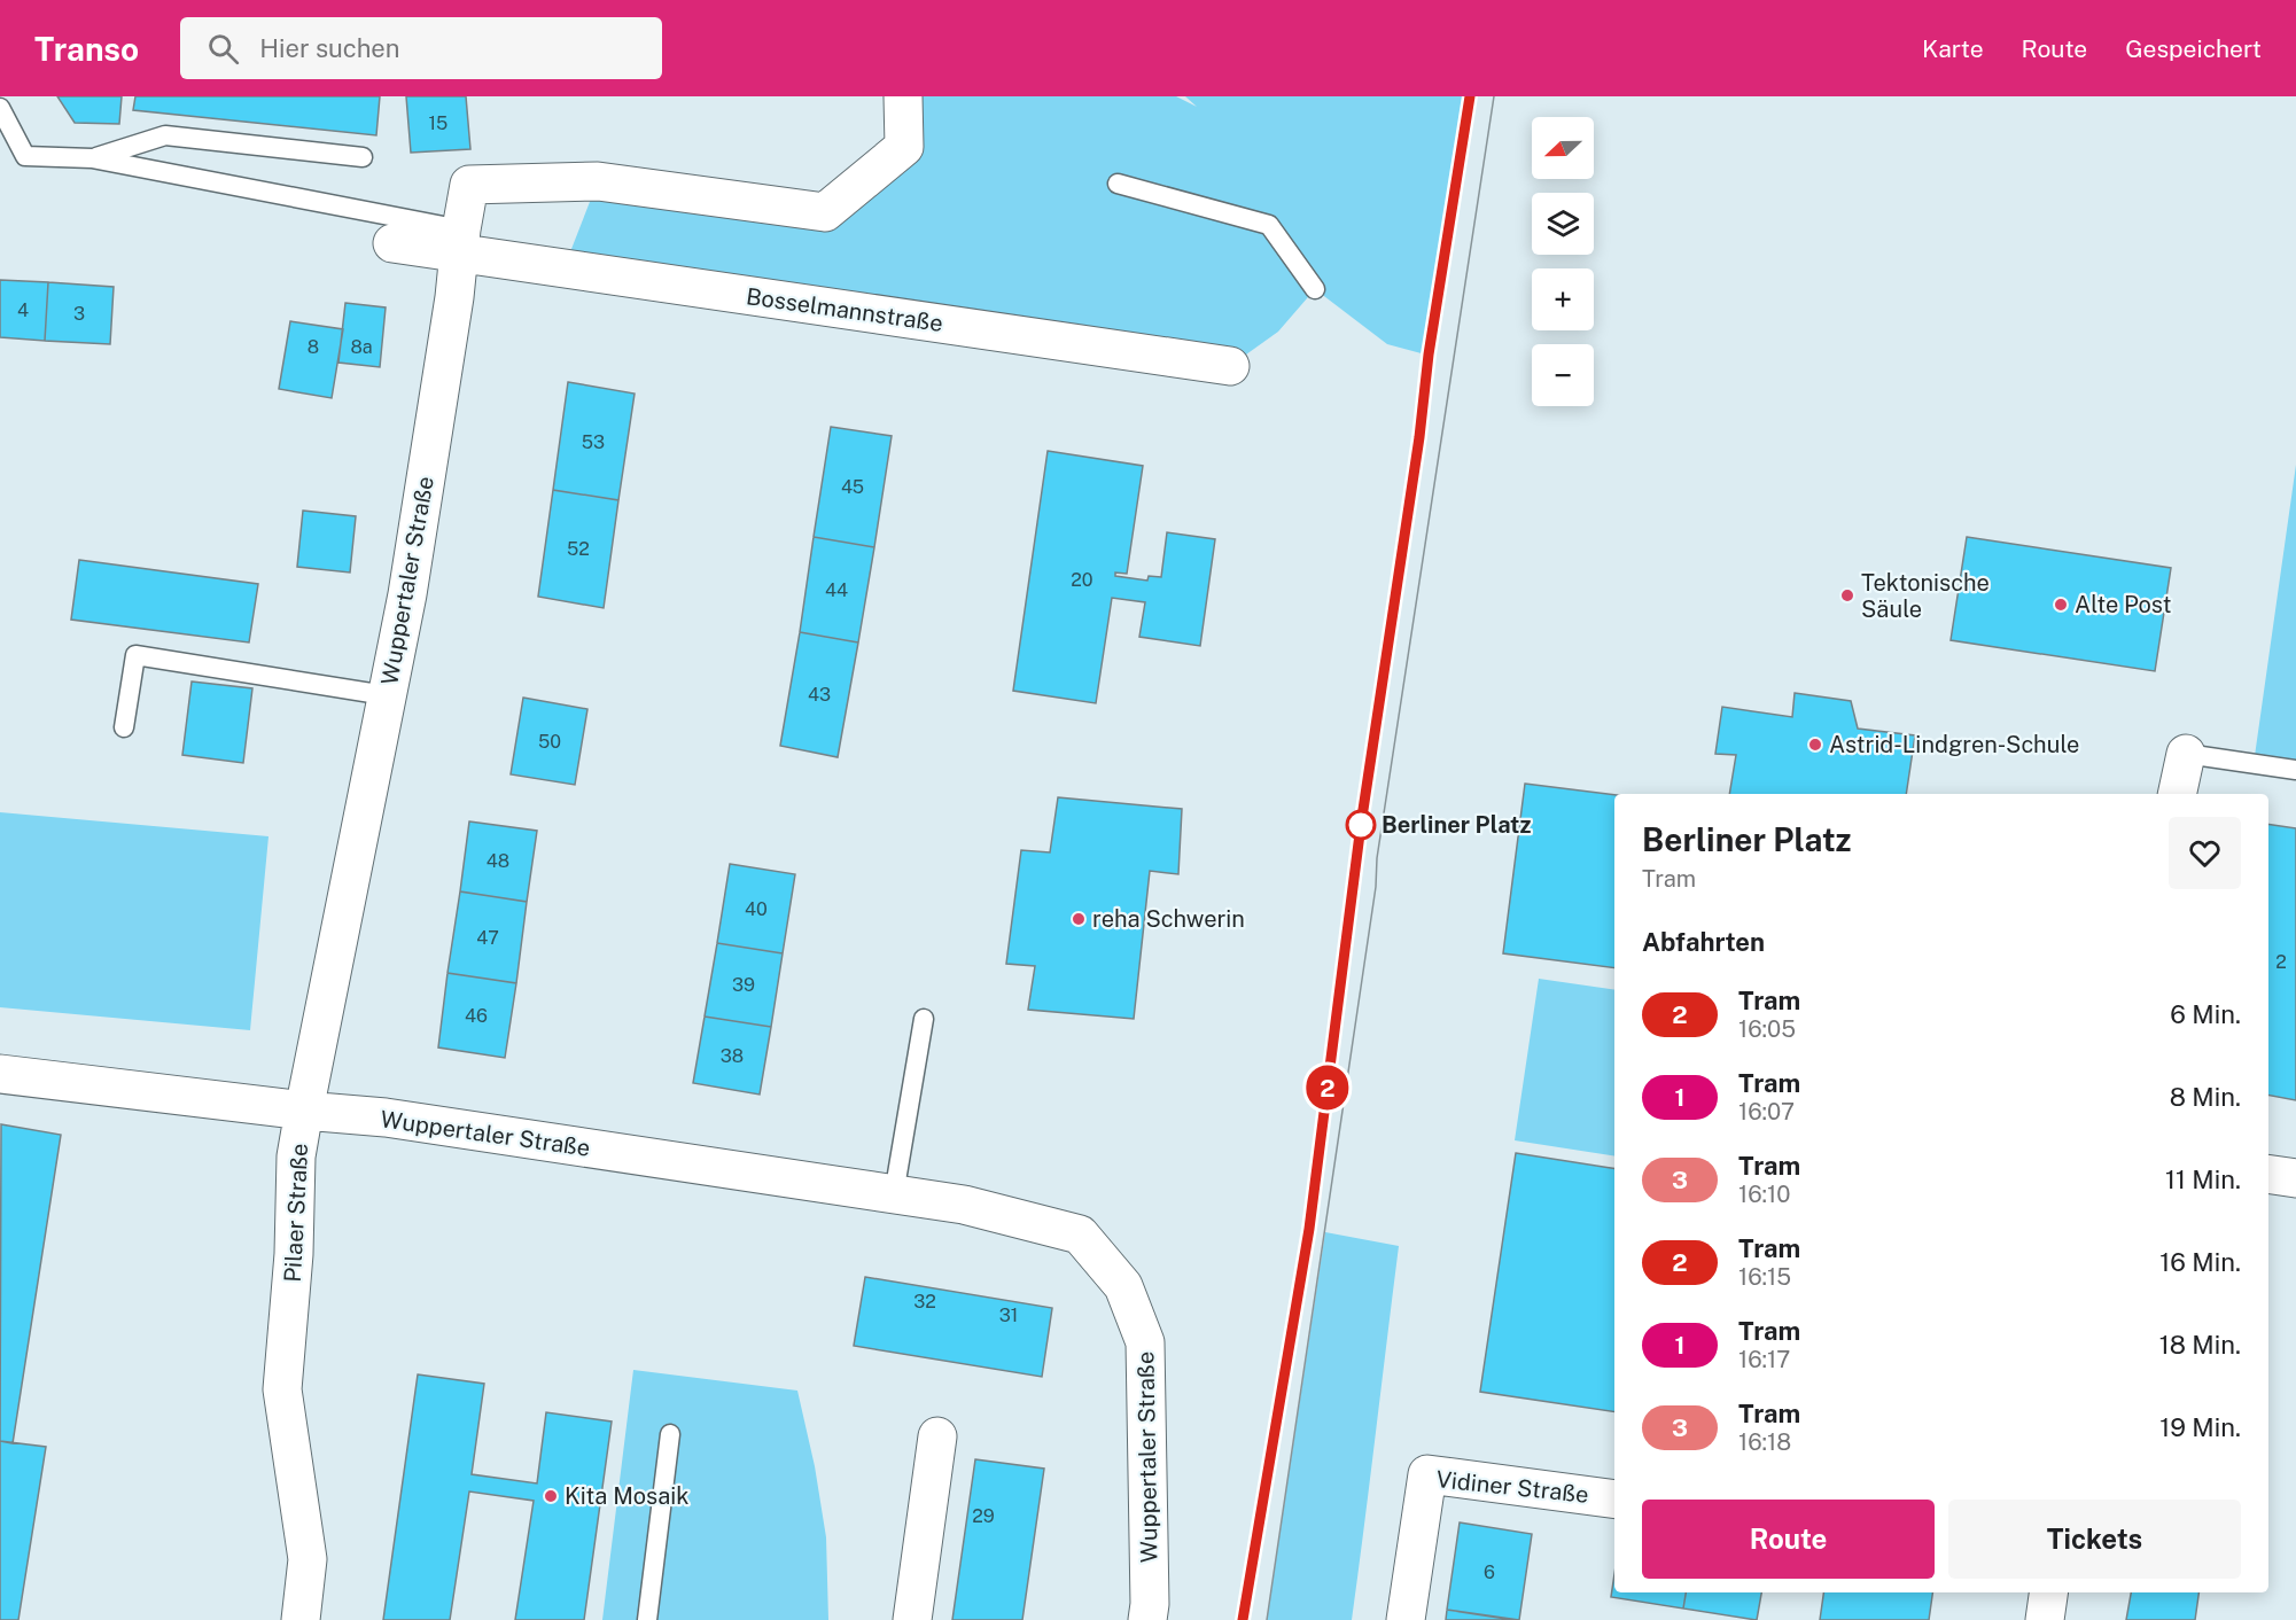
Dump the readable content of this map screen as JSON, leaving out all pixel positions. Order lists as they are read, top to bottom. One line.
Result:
{"streets":{"street":["Bosselmannstraße","Wuppertaler Straße","Pilaer Straße","Vidiner Straße"]},"crossings":[["Bosselmannstraße","Wuppertaler Straße"],["Wuppertaler Straße","Pilaer Straße"]],"places":["Tektonische Säule","Alte Post","Astrid-Lindgren-Schule","Berliner Platz","reha Schwerin","Kita Mosaik"],"lines":["tram line 2"],"house_numbers":["15","4","3","8","8a","53","45","52","20","44","43","50","48","40","47","2","39","46","38","32","31","29","6"],"north":"left","page":{"header":"Transo","search":"Hier suchen","nav":["Karte","Route","Gespeichert"],"on_map":"2","map_buttons":["+","−"],"heading":[["Berliner Platz","Tram"],"Abfahrten"],"list":[{"mark":"2","name":"Tram","note":"16:05","value":"6 Min."},{"mark":"1","name":"Tram","note":"16:07","value":"8 Min."},{"mark":"3","name":"Tram","note":"16:10","value":"11 Min."},{"mark":"2","name":"Tram","note":"16:15","value":"16 Min."},{"mark":"1","name":"Tram","note":"16:17","value":"18 Min."},{"mark":"3","name":"Tram","note":"16:18","value":"19 Min."}],"buttons":["Route","Tickets"]}}
